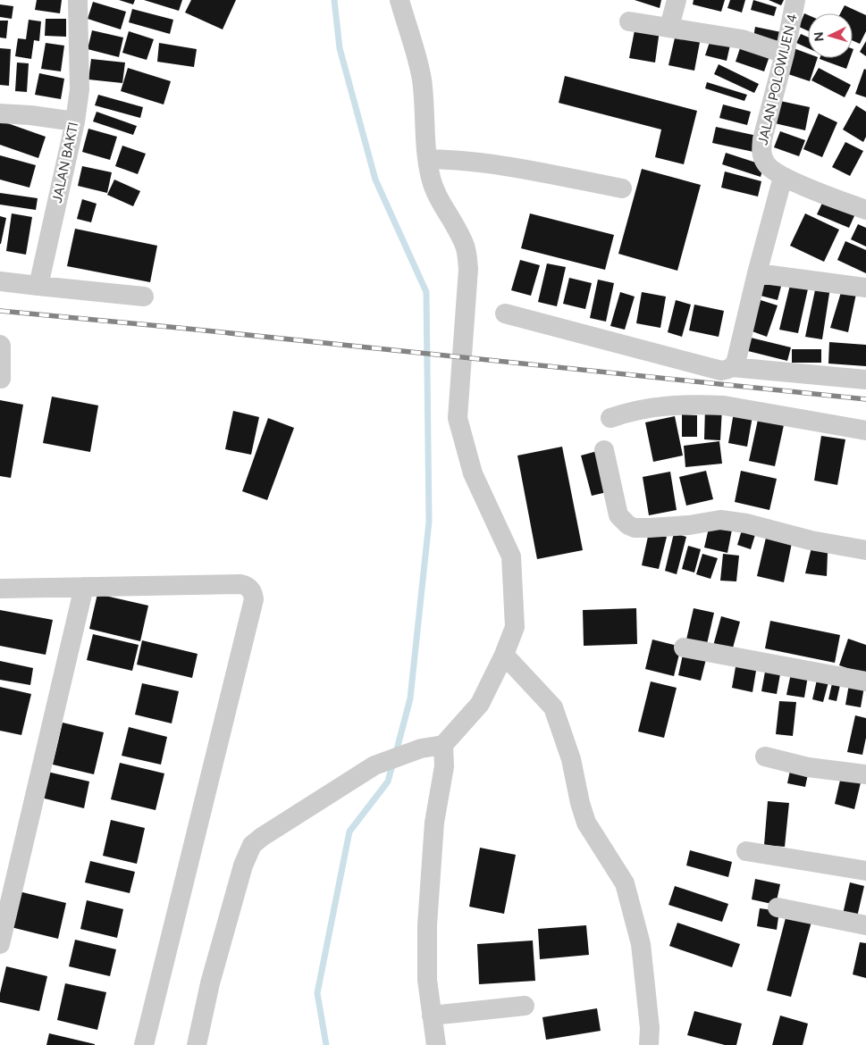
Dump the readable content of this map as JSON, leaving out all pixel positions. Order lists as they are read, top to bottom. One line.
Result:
{"streets":{"street":["JALAN POLOWIJEN 4","JALAN BAKTI"]},"north":"left"}
